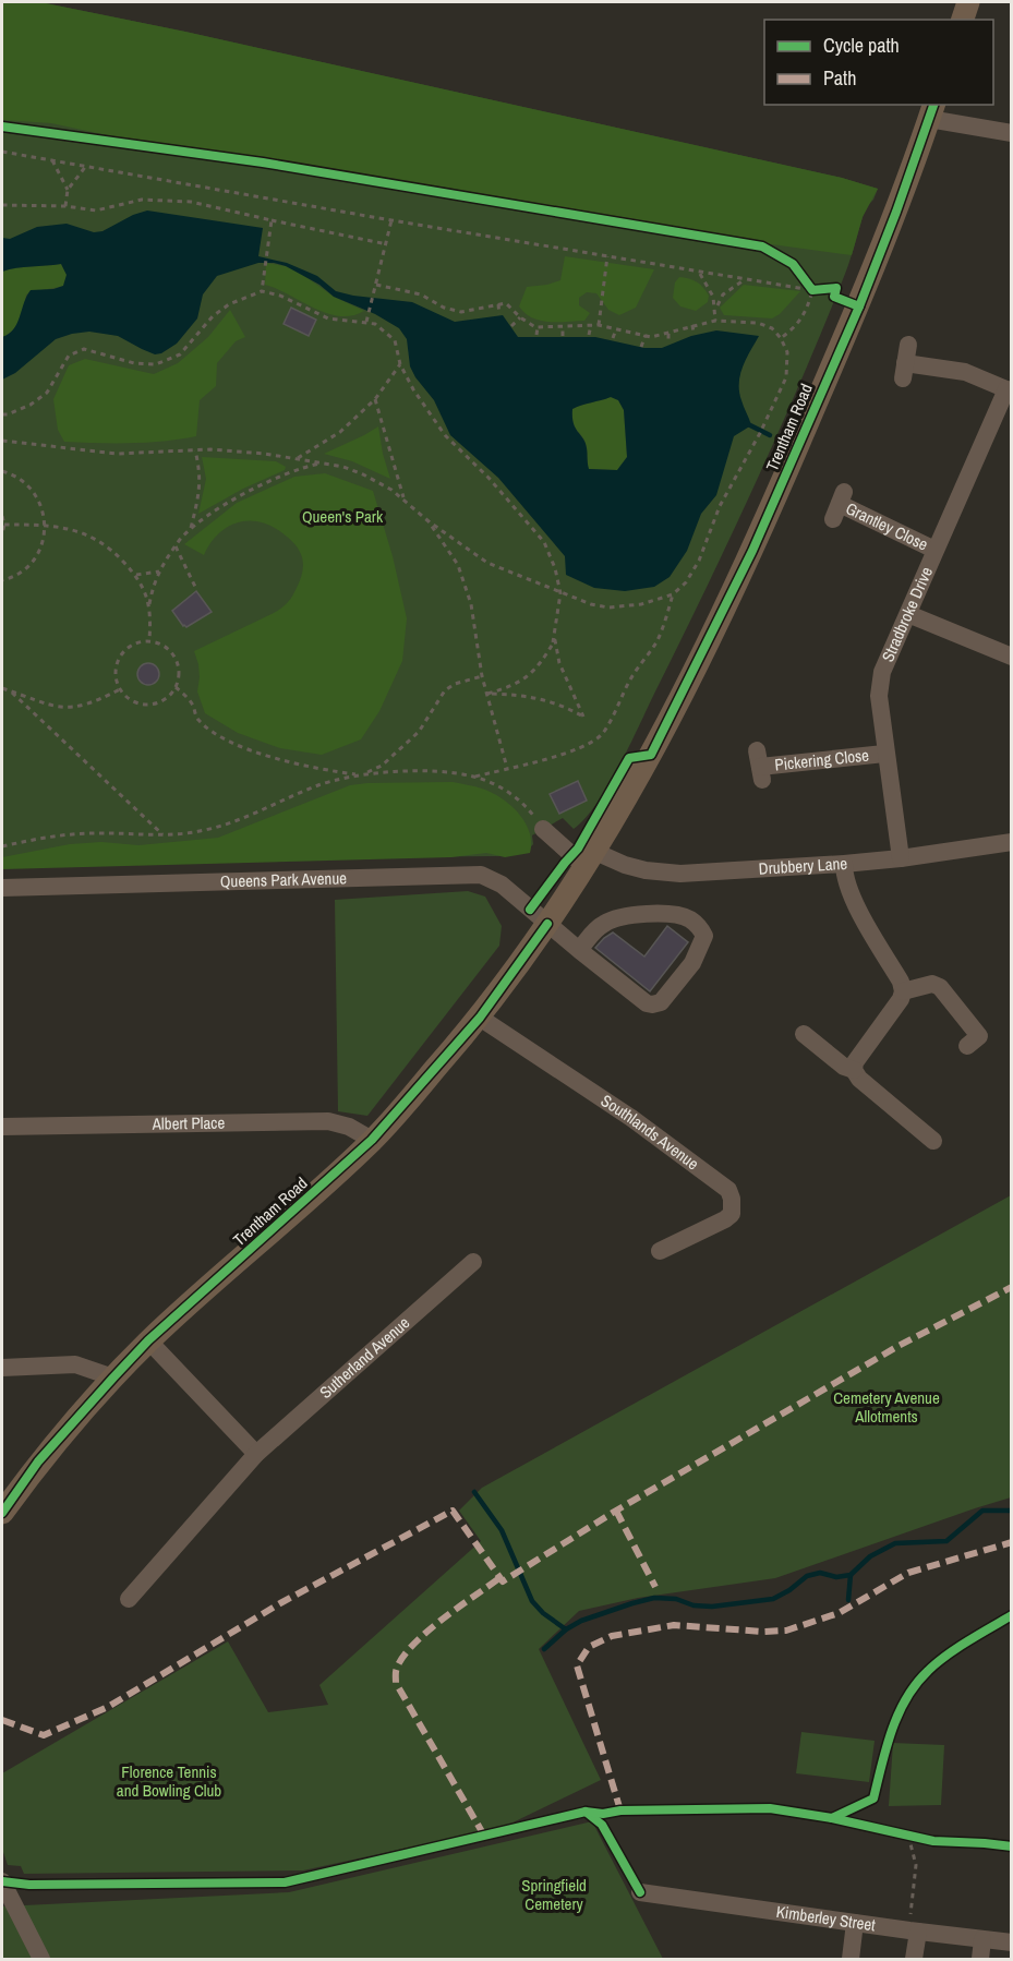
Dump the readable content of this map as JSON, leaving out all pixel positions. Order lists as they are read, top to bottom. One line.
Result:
{"streets":{"main road":["Trentham Road"],"street":["Grantley Close","Stradbroke Drive","Pickering Close","Drubbery Lane","Queens Park Avenue","Albert Place","Southlands Avenue","Sutherland Avenue","Kimberley Street"]},"crossings":[["Trentham Road","Drubbery Lane"],["Trentham Road","Queens Park Avenue"],["Trentham Road","Albert Place"],["Trentham Road","Southlands Avenue"],["Grantley Close","Stradbroke Drive"],["Stradbroke Drive","Pickering Close"],["Stradbroke Drive","Drubbery Lane"]],"parks":["Queen's Park","Cemetery Avenue Allotments","Florence Tennis and Bowling Club","Springfield Cemetery"],"legend":["Cycle path","Path"]}
